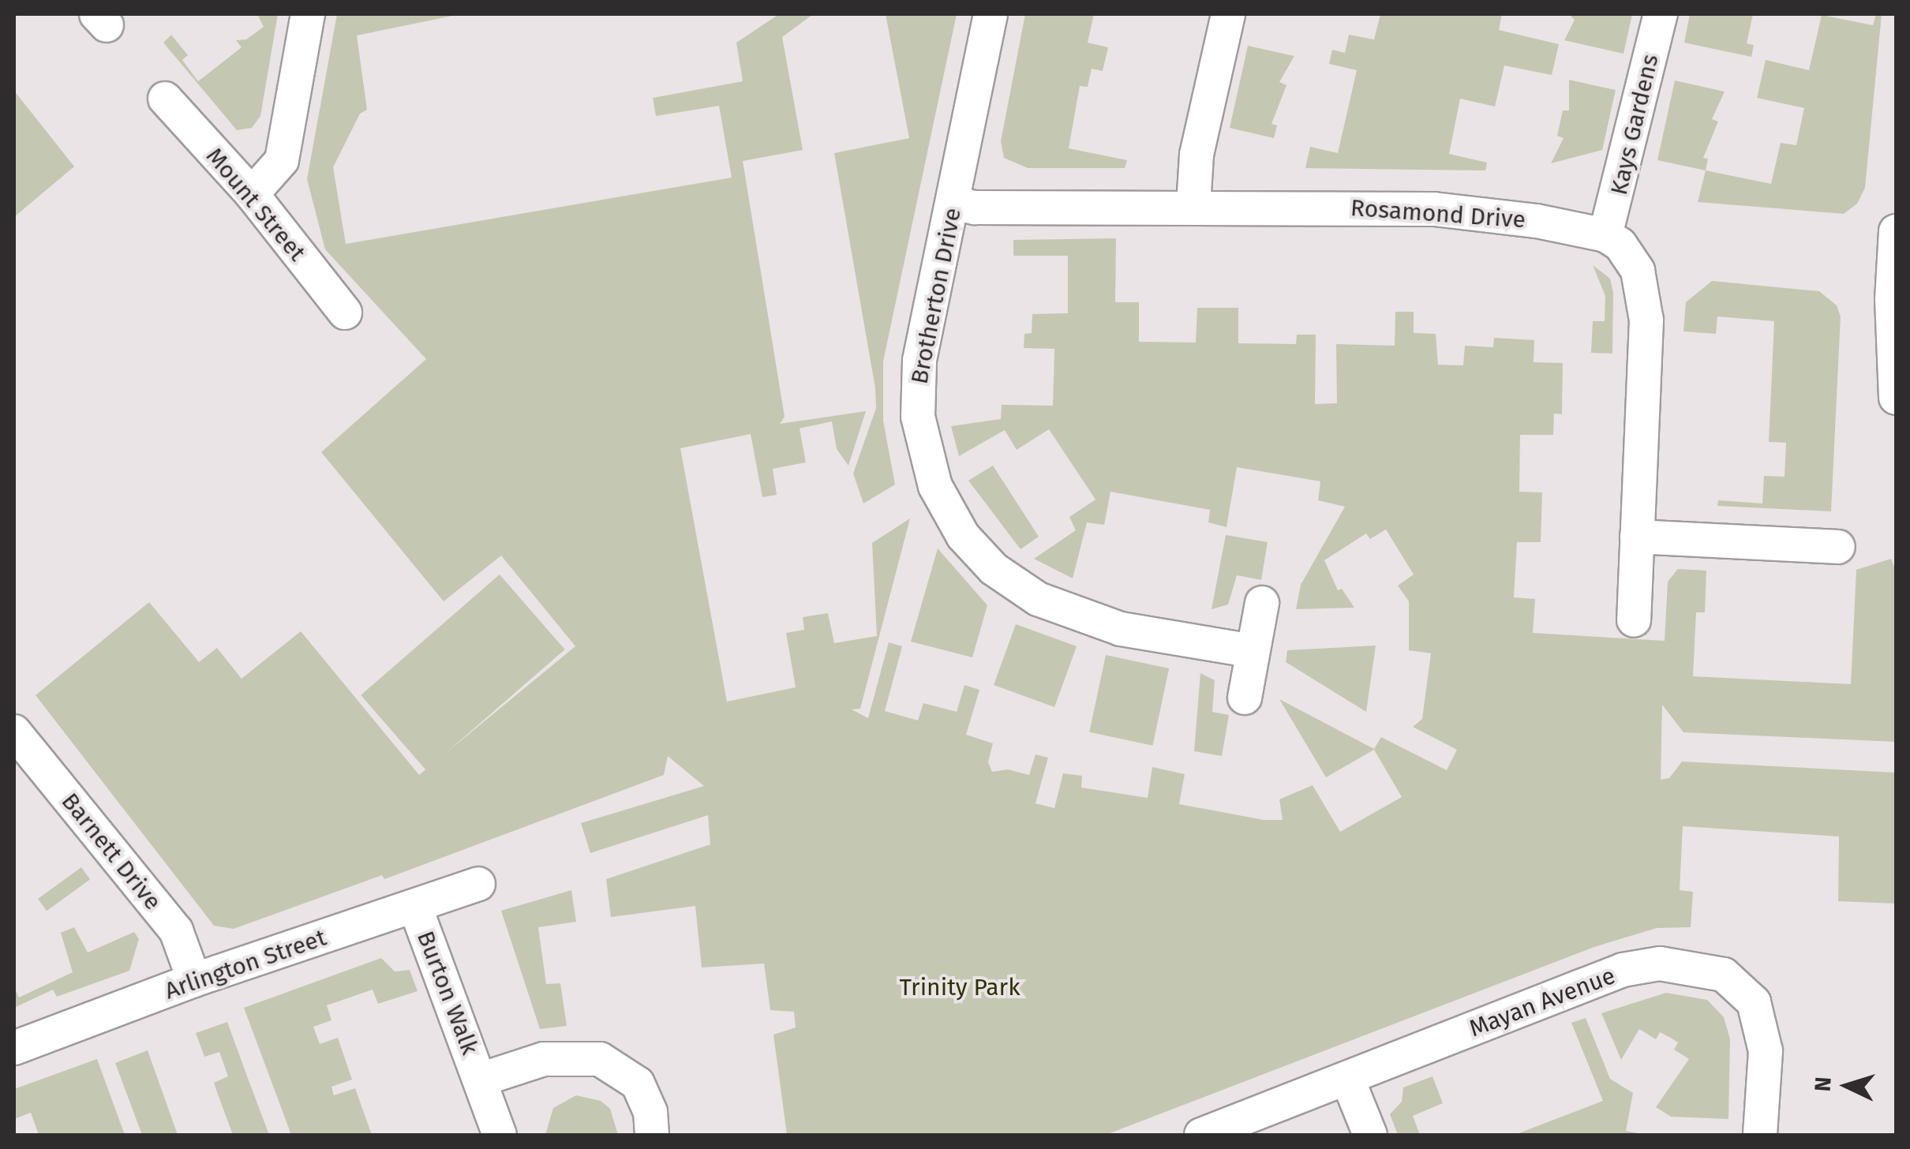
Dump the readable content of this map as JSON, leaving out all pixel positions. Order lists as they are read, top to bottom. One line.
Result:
{"streets":{"street":["Kays Gardens","Mount Street","Rosamond Drive","Brotherton Drive","Barnett Drive","Arlington Street","Burton Walk","Mayan Avenue"]},"crossings":[["Kays Gardens","Rosamond Drive"],["Rosamond Drive","Brotherton Drive"],["Barnett Drive","Arlington Street"],["Arlington Street","Burton Walk"]],"parks":["Trinity Park"],"north":"left"}
